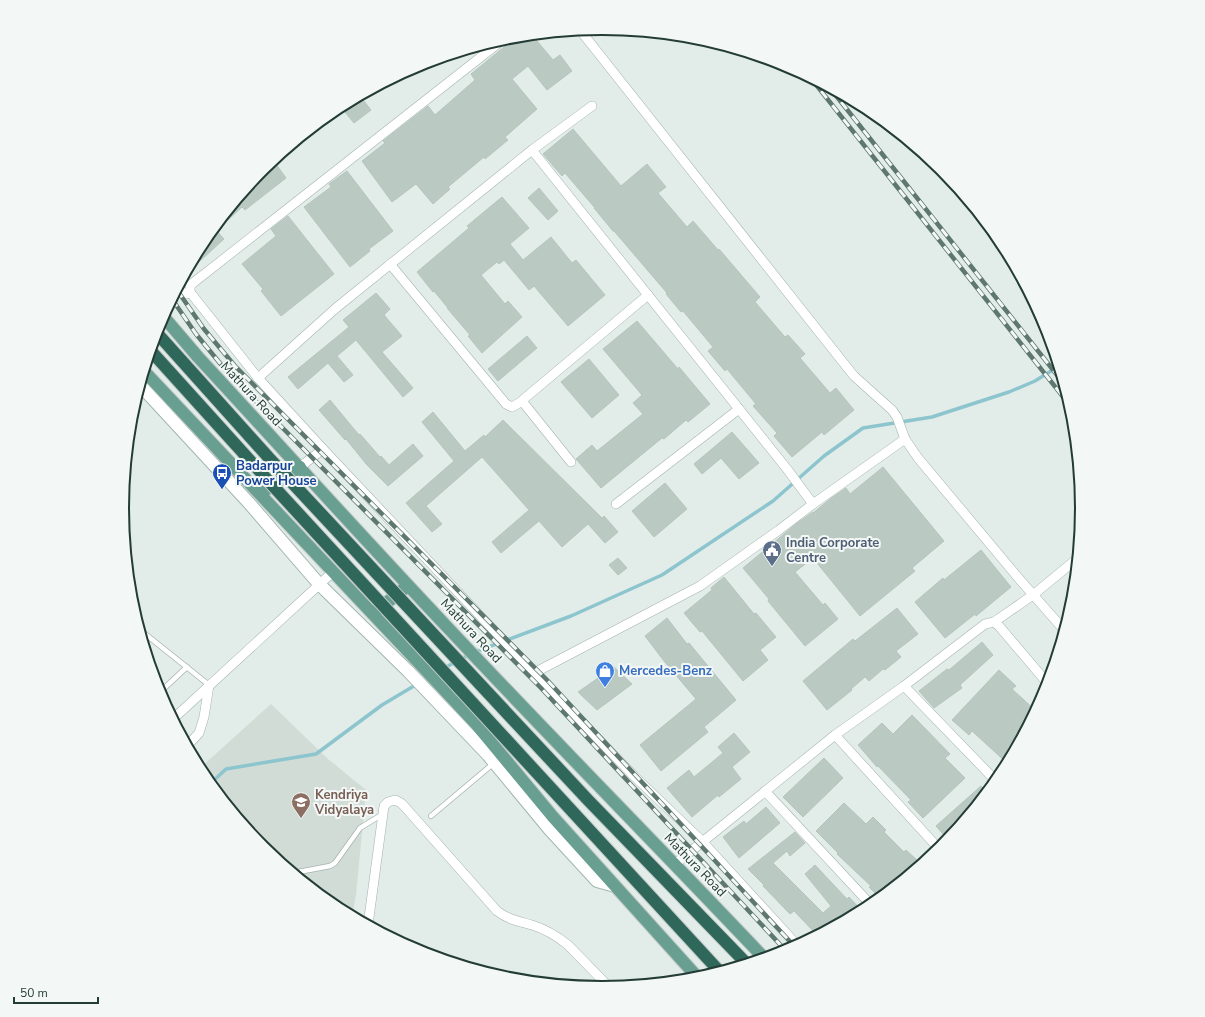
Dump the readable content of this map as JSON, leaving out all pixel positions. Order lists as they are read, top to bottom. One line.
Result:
{"streets":{"main road":["Mathura Road"]},"places":{"bus stop":["Badarpur Power House"],"public building":["India Corporate Centre"],"shop":["Mercedes-Benz"],"school or university":["Kendriya Vidyalaya"]},"scale_bar":"50 m"}
